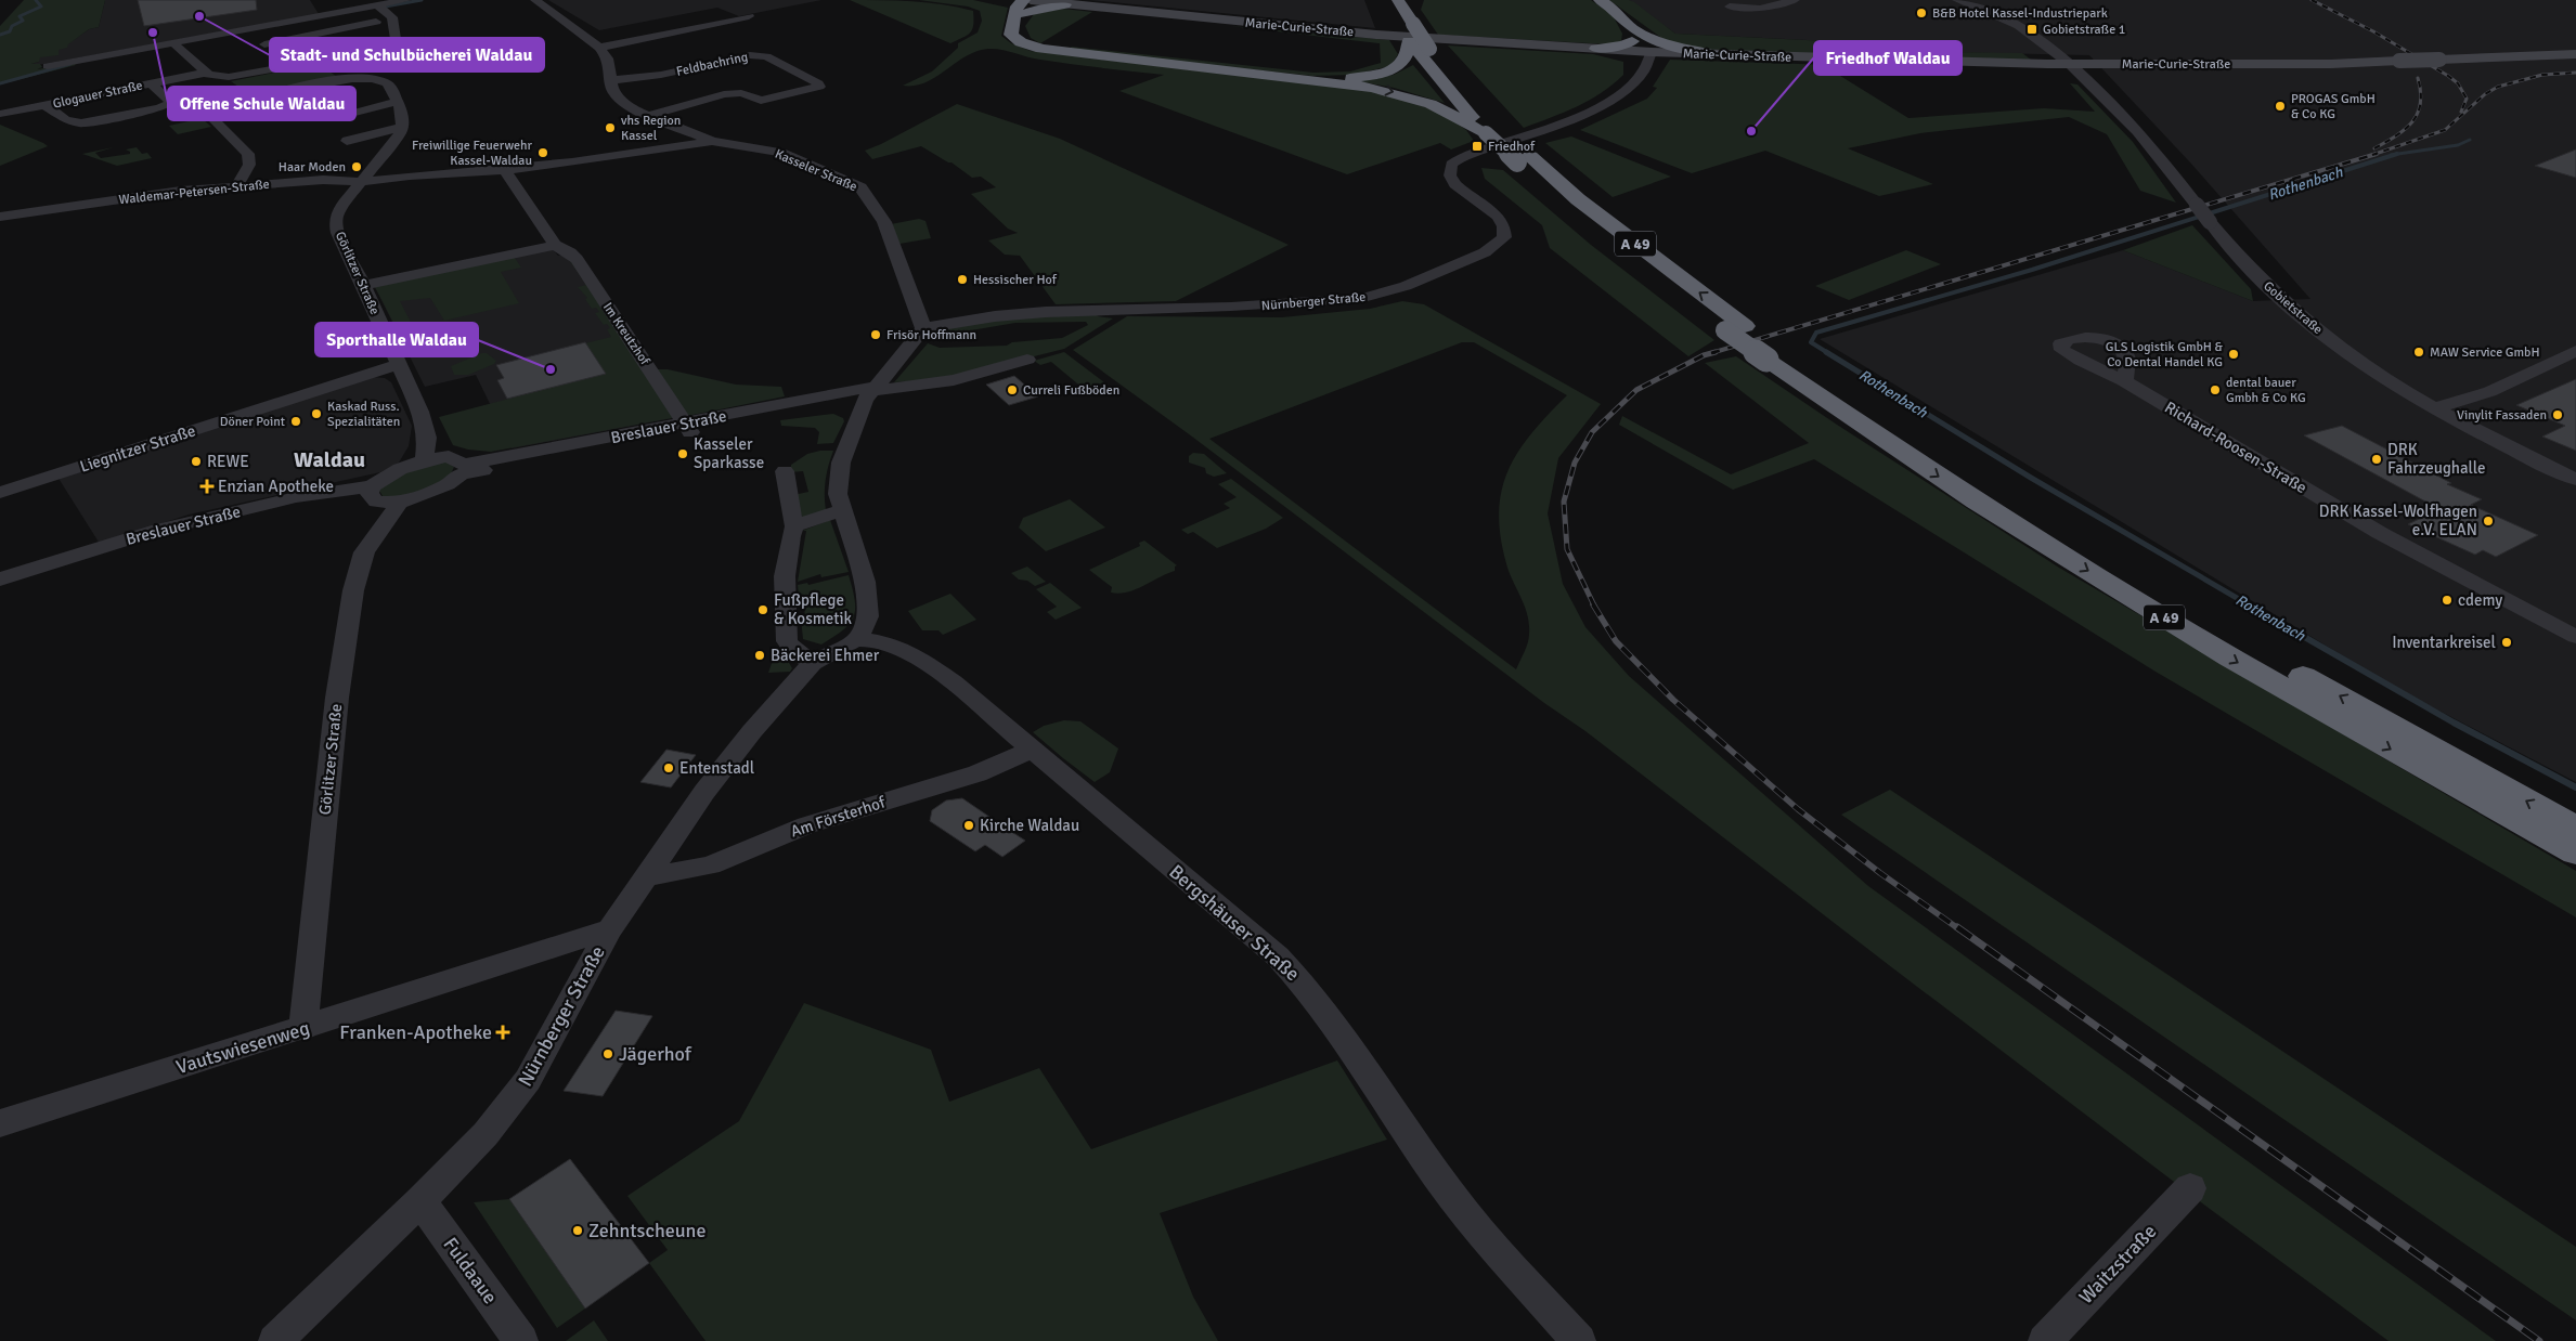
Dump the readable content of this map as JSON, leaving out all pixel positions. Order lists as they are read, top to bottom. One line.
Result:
{"streets":{"highway":["A 49"],"main road":["Marie-Curie-Straße"],"street":["Feldbachring","Glogauer Straße","Kasseler Straße","Waldemar-Petersen-Straße","Görlitzer Straße","Nürnberger Straße","Gobietstraße","Im Kreutzhof","Breslauer Straße","Richard-Roosen-Straße","Liegnitzer Straße","Am Försterhof","Bergshäuser Straße","Vautswiesenweg","Waitzstraße","Fuldaaue"]},"crossings":[["Marie-Curie-Straße","Nürnberger Straße"],["Marie-Curie-Straße","Gobietstraße"],["Feldbachring","Kasseler Straße"],["Kasseler Straße","Waldemar-Petersen-Straße"],["Kasseler Straße","Nürnberger Straße"],["Waldemar-Petersen-Straße","Görlitzer Straße"],["Waldemar-Petersen-Straße","Im Kreutzhof"],["Görlitzer Straße","Breslauer Straße"],["Görlitzer Straße","Liegnitzer Straße"],["Görlitzer Straße","Vautswiesenweg"],["Nürnberger Straße","Breslauer Straße"],["Nürnberger Straße","Am Försterhof"],["Nürnberger Straße","Bergshäuser Straße"],["Nürnberger Straße","Vautswiesenweg"],["Nürnberger Straße","Fuldaaue"],["Im Kreutzhof","Breslauer Straße"],["Am Försterhof","Bergshäuser Straße"]],"districts":["Waldau"],"water":["Rothenbach"],"places":{"other":["B&B Hotel Kassel-Industriepark","Stadt- und Schulbücherei Waldau","Offene Schule Waldau","PROGAS GmbH & Co KG","vhs Region Kassel","Friedhof Waldau","Freiwillige Feuerwehr Kassel-Waldau","Haar Moden","Hessischer Hof","Frisör Hoffmann","MAW Service GmbH","GLS Logistik GmbH & Co Dental Handel KG","Sporthalle Waldau","Curreli Fußböden","dental bauer Gmbh & Co KG","Kaskad Russ. Spezialitäten","Vinylit Fassaden","Döner Point","Kasseler Sparkasse","DRK Fahrzeughalle","REWE","DRK Kassel-Wolfhagen e.V. ELAN","cdemy","Fußpflege & Kosmetik","Inventarkreisel","Bäckerei Ehmer","Entenstadl","Kirche Waldau","Jägerhof","Zehntscheune"],"transit":["Gobietstraße 1","Friedhof"],"health":["Enzian Apotheke","Franken-Apotheke"]}}
